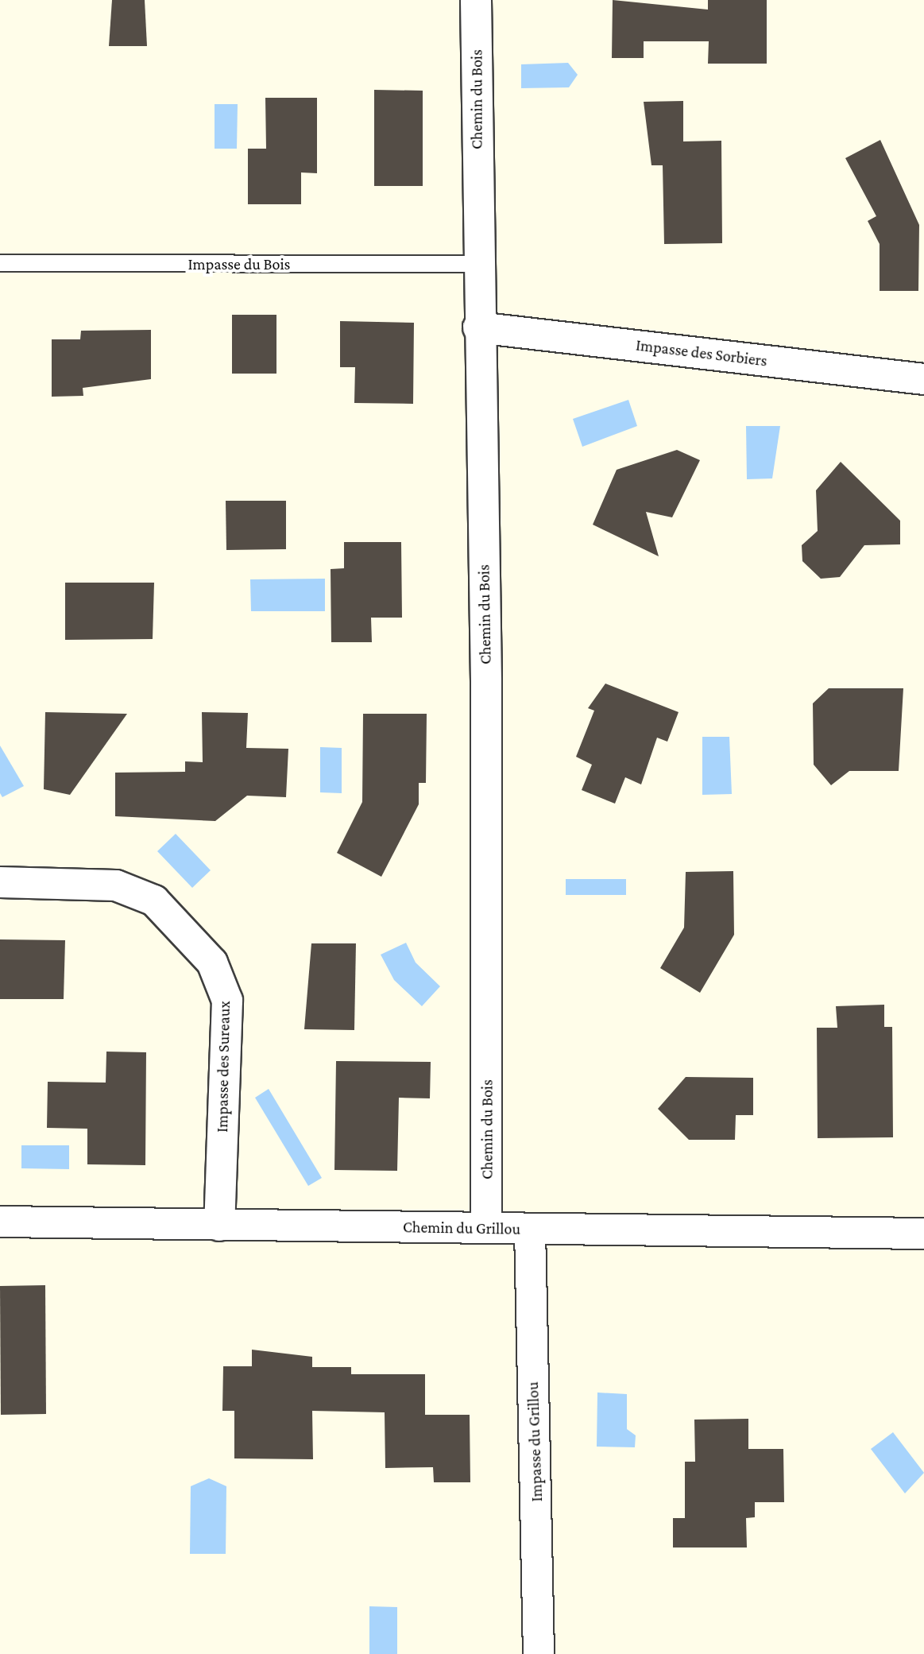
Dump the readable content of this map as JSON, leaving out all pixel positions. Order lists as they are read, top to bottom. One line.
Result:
{"streets":{"street":["Chemin du Bois","Impasse des Sorbiers","Impasse des Sureaux","Chemin du Grillou","Impasse du Grillou"],"lane":["Impasse du Bois"]},"crossings":[["Chemin du Bois","Impasse du Bois"],["Chemin du Bois","Impasse des Sorbiers"],["Chemin du Bois","Chemin du Grillou"],["Impasse des Sureaux","Chemin du Grillou"],["Chemin du Grillou","Impasse du Grillou"]]}
